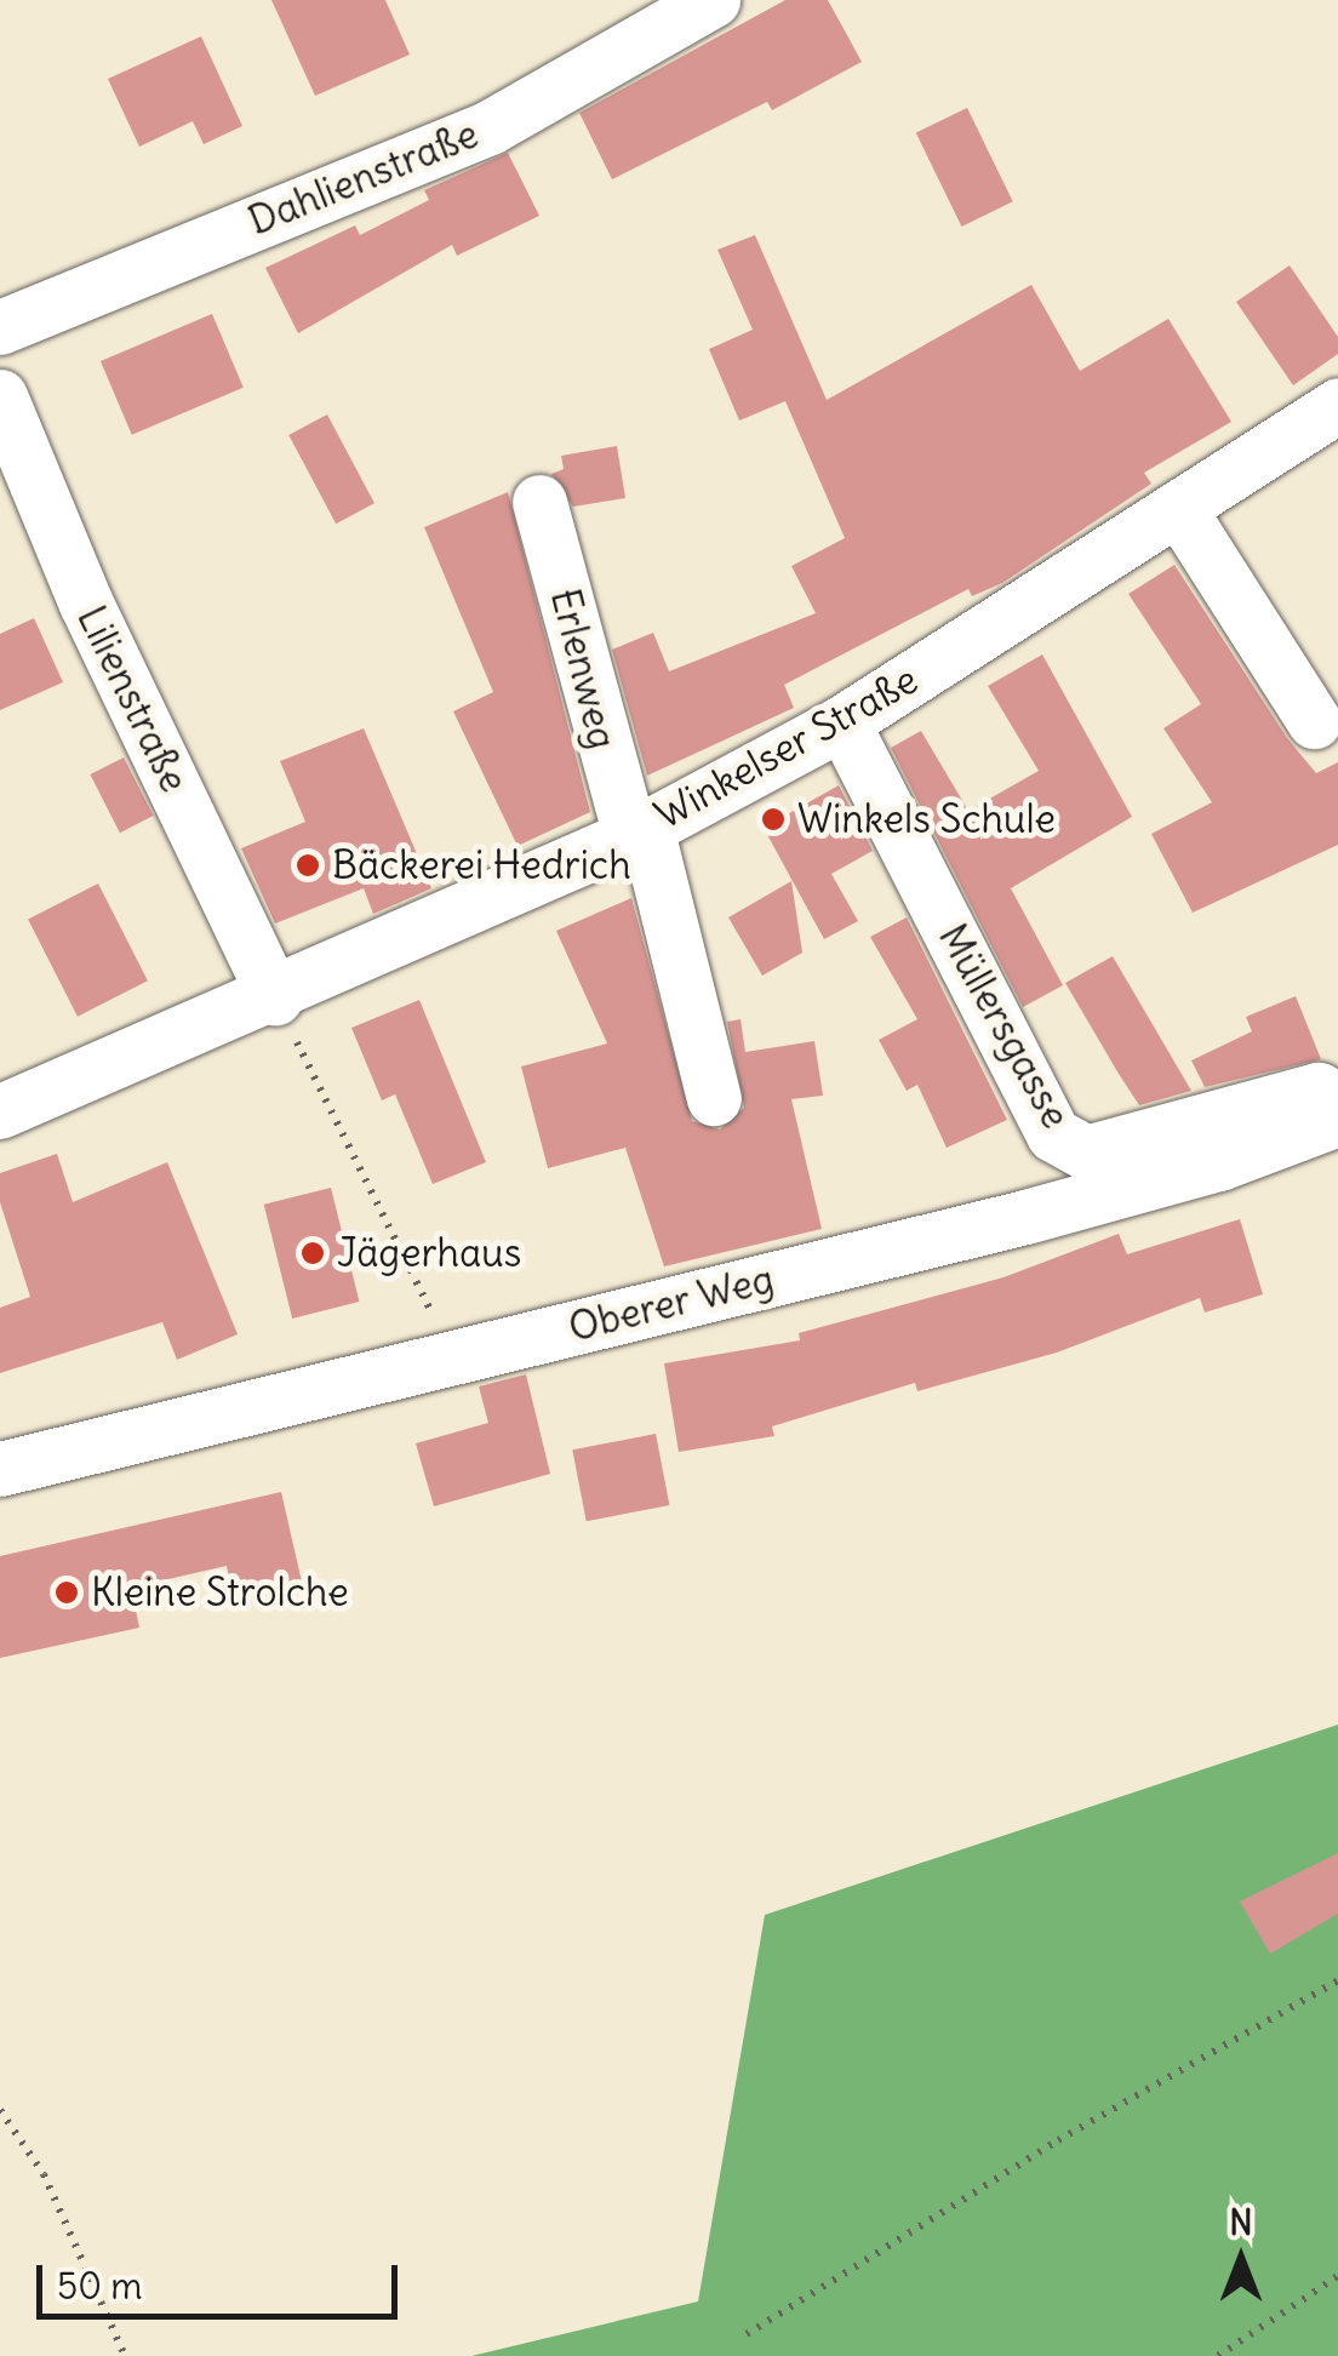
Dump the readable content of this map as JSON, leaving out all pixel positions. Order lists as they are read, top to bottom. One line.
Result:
{"streets":{"street":["Dahlienstraße","Erlenweg","Lilienstraße","Winkelser Straße","Müllersgasse","Oberer Weg"]},"crossings":[["Erlenweg","Winkelser Straße"],["Lilienstraße","Winkelser Straße"],["Winkelser Straße","Müllersgasse"]],"places":["Winkels Schule","Bäckerei Hedrich","Jägerhaus","Kleine Strolche"],"scale_bar":"50 m","north":"top"}
